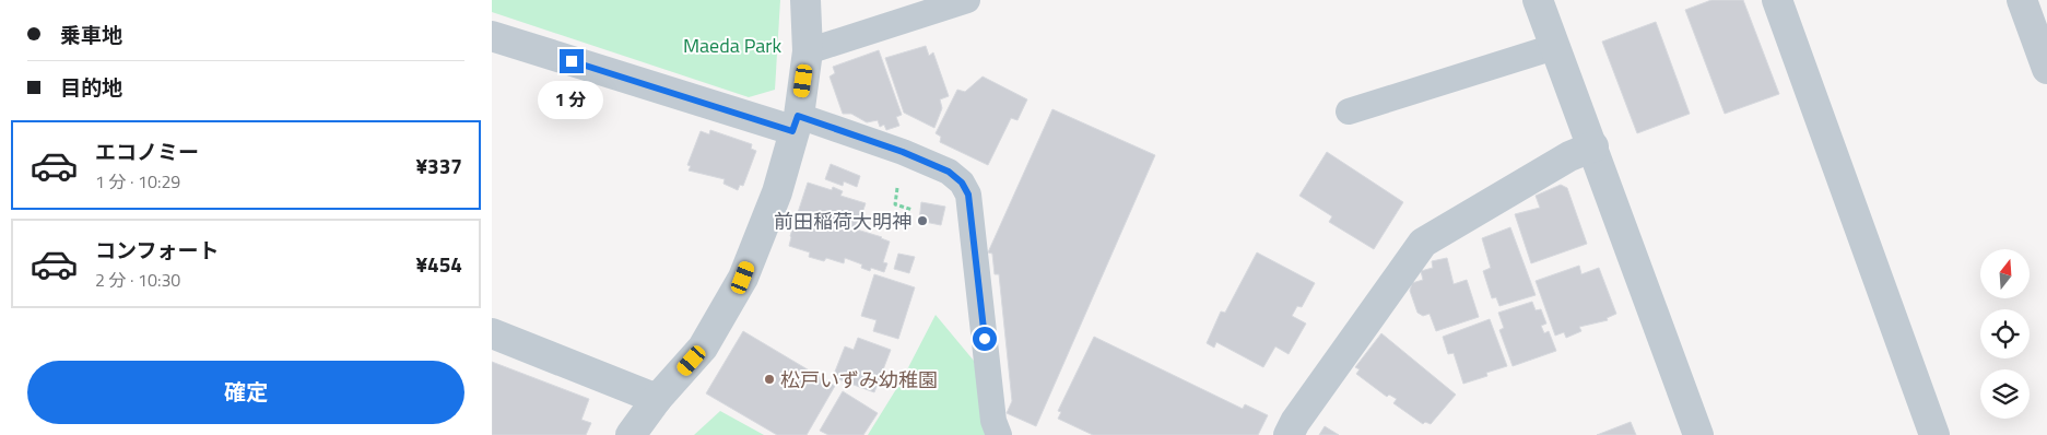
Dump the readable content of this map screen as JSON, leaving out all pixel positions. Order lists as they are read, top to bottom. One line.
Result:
{"parks":["Maeda Park"],"places":["前田稲荷大明神","松戸いずみ幼稚園"],"north":"top","page":{"banner":["乗車地","目的地"],"bubble":"1 分","list":[{"name":"エコノミー","note":"1 分 · 10:29","value":"¥337"},{"name":"コンフォート","note":"2 分 · 10:30","value":"¥454"}],"buttons":"確定"}}
